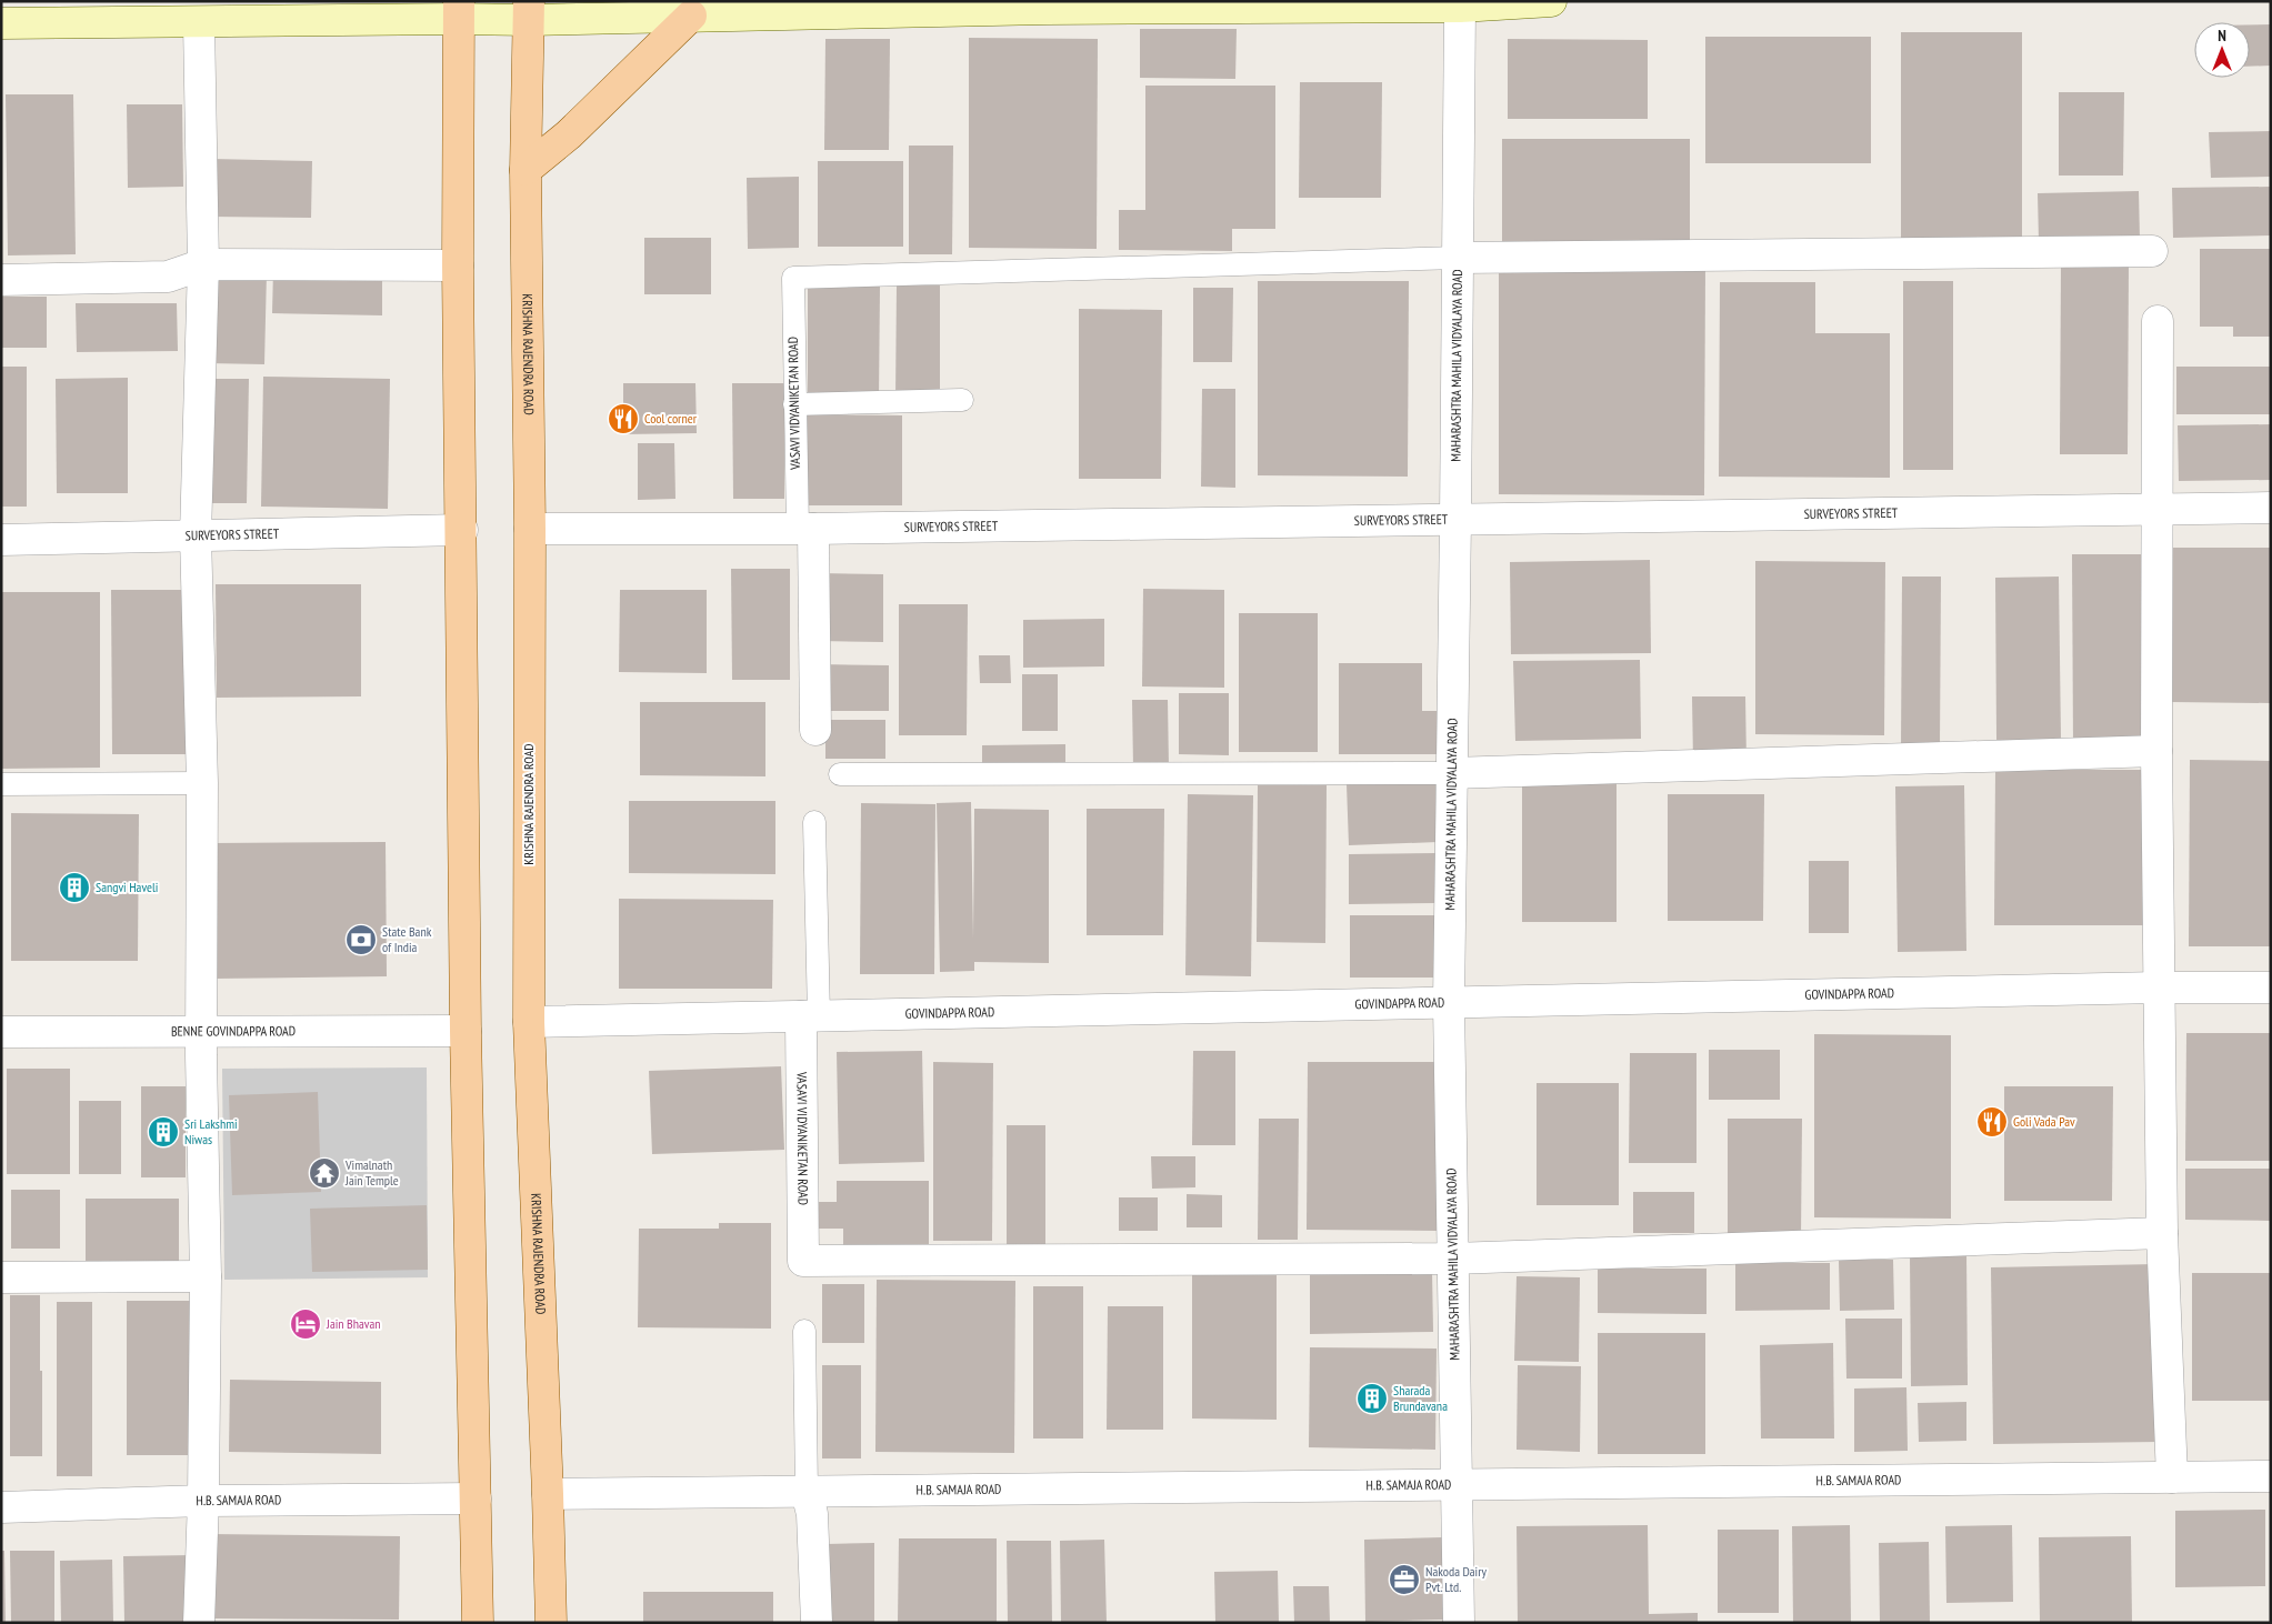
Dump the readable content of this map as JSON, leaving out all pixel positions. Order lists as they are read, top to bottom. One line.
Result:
{"streets":{"main road":["KRISHNA RAJENDRA ROAD"],"street":["MAHARASHTRA MAHILA VIDYALAYA ROAD","VASAVI VIDYANIKETAN ROAD","SURVEYORS STREET","GOVINDAPPA ROAD","BENNE GOVINDAPPA ROAD","H.B. SAMAJA ROAD"]},"crossings":[["KRISHNA RAJENDRA ROAD","SURVEYORS STREET"],["KRISHNA RAJENDRA ROAD","GOVINDAPPA ROAD"],["KRISHNA RAJENDRA ROAD","H.B. SAMAJA ROAD"],["MAHARASHTRA MAHILA VIDYALAYA ROAD","VASAVI VIDYANIKETAN ROAD"],["MAHARASHTRA MAHILA VIDYALAYA ROAD","SURVEYORS STREET"],["MAHARASHTRA MAHILA VIDYALAYA ROAD","GOVINDAPPA ROAD"],["MAHARASHTRA MAHILA VIDYALAYA ROAD","H.B. SAMAJA ROAD"],["VASAVI VIDYANIKETAN ROAD","SURVEYORS STREET"],["VASAVI VIDYANIKETAN ROAD","GOVINDAPPA ROAD"]],"places":{"restaurant":["Cool corner","Goli Vada Pav"],"building":["Sangvi Haveli","Sri Lakshmi Niwas","Sharada Brundavana"],"bank":["State Bank of India"],"temple":["Vimalnath Jain Temple"],"hotel":["Jain Bhavan"],"office":["Nakoda Dairy Pvt. Ltd."]},"north":"top"}
